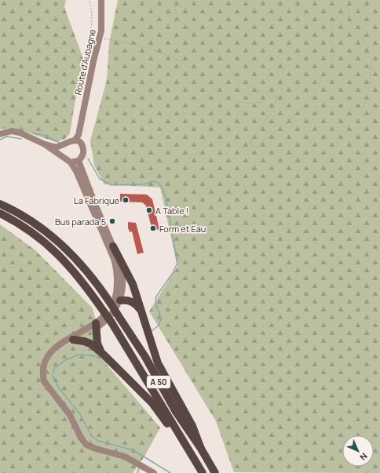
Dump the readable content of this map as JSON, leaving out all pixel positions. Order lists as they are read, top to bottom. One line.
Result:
{"streets":{"highway":["A 50"],"main road":["Route d'Aubagne"]},"places":["La Fabrique","A Table !","Bus parada 5","Form et Eau"],"north":"bottom right"}
